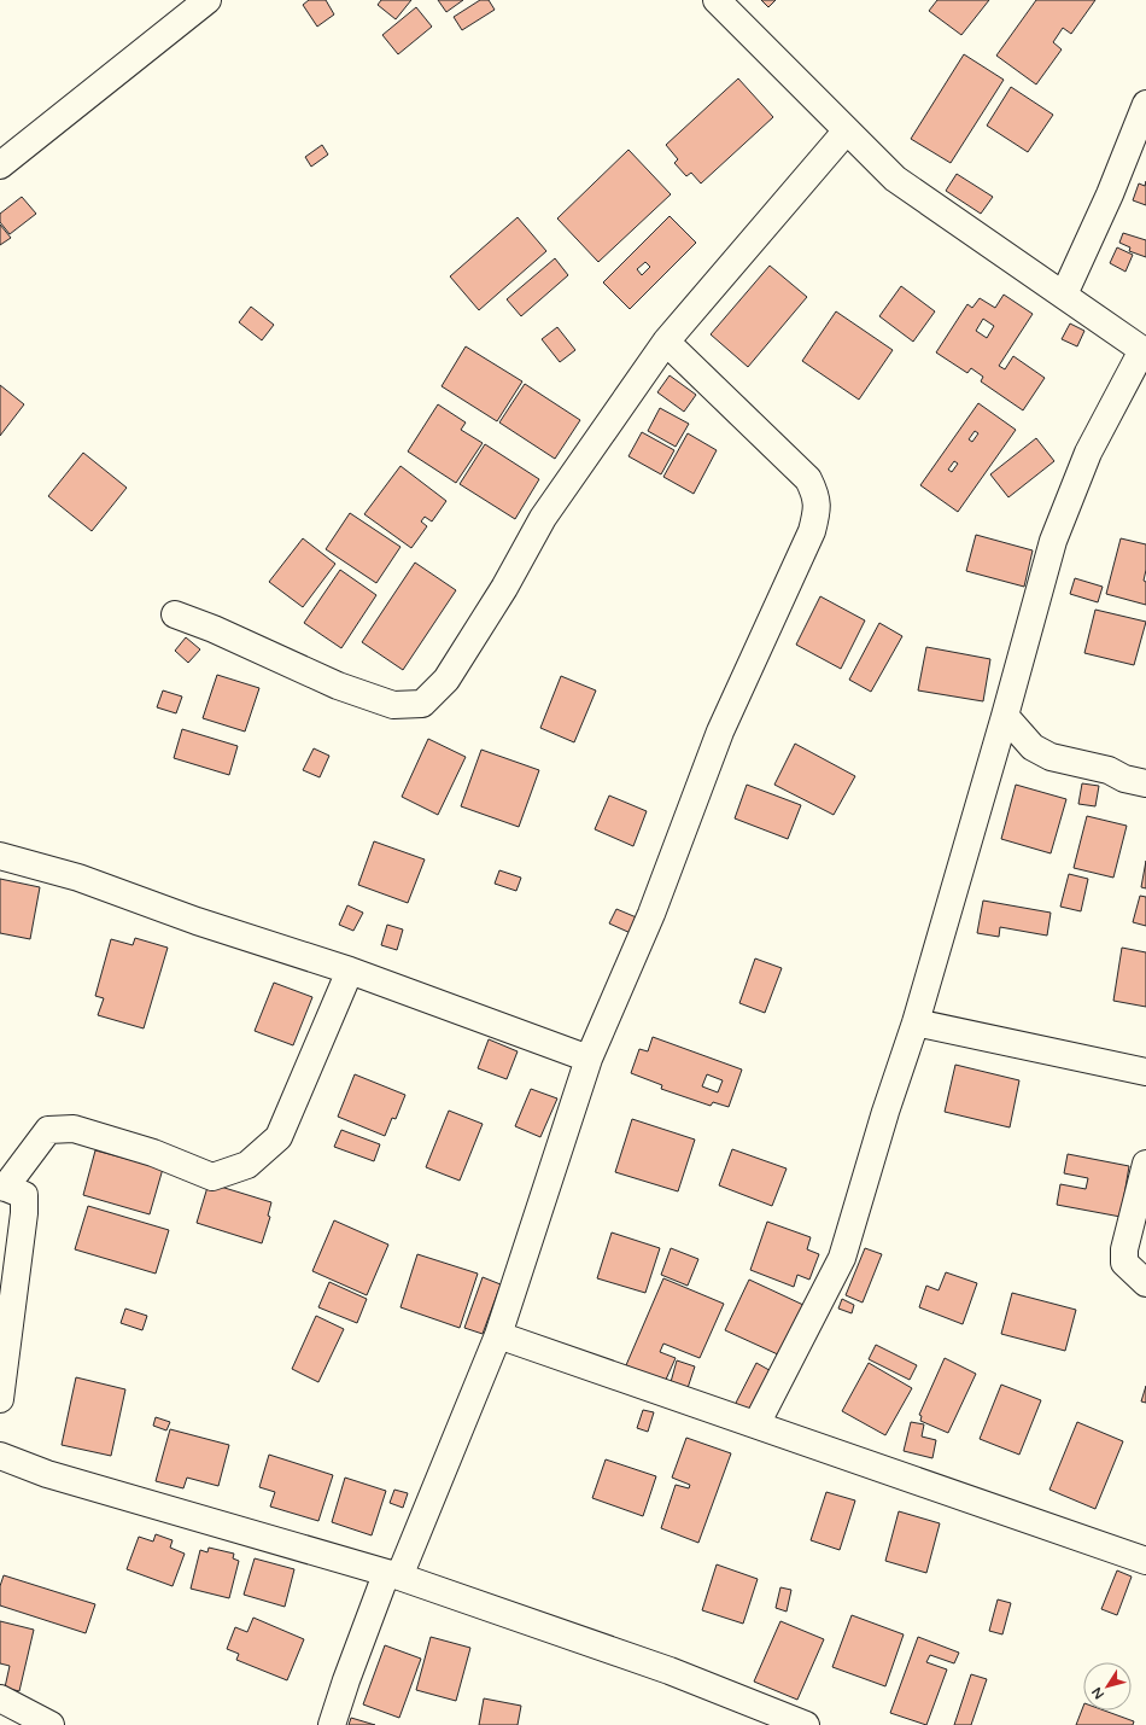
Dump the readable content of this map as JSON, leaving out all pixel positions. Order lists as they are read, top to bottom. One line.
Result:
{"north":"bottom left"}
